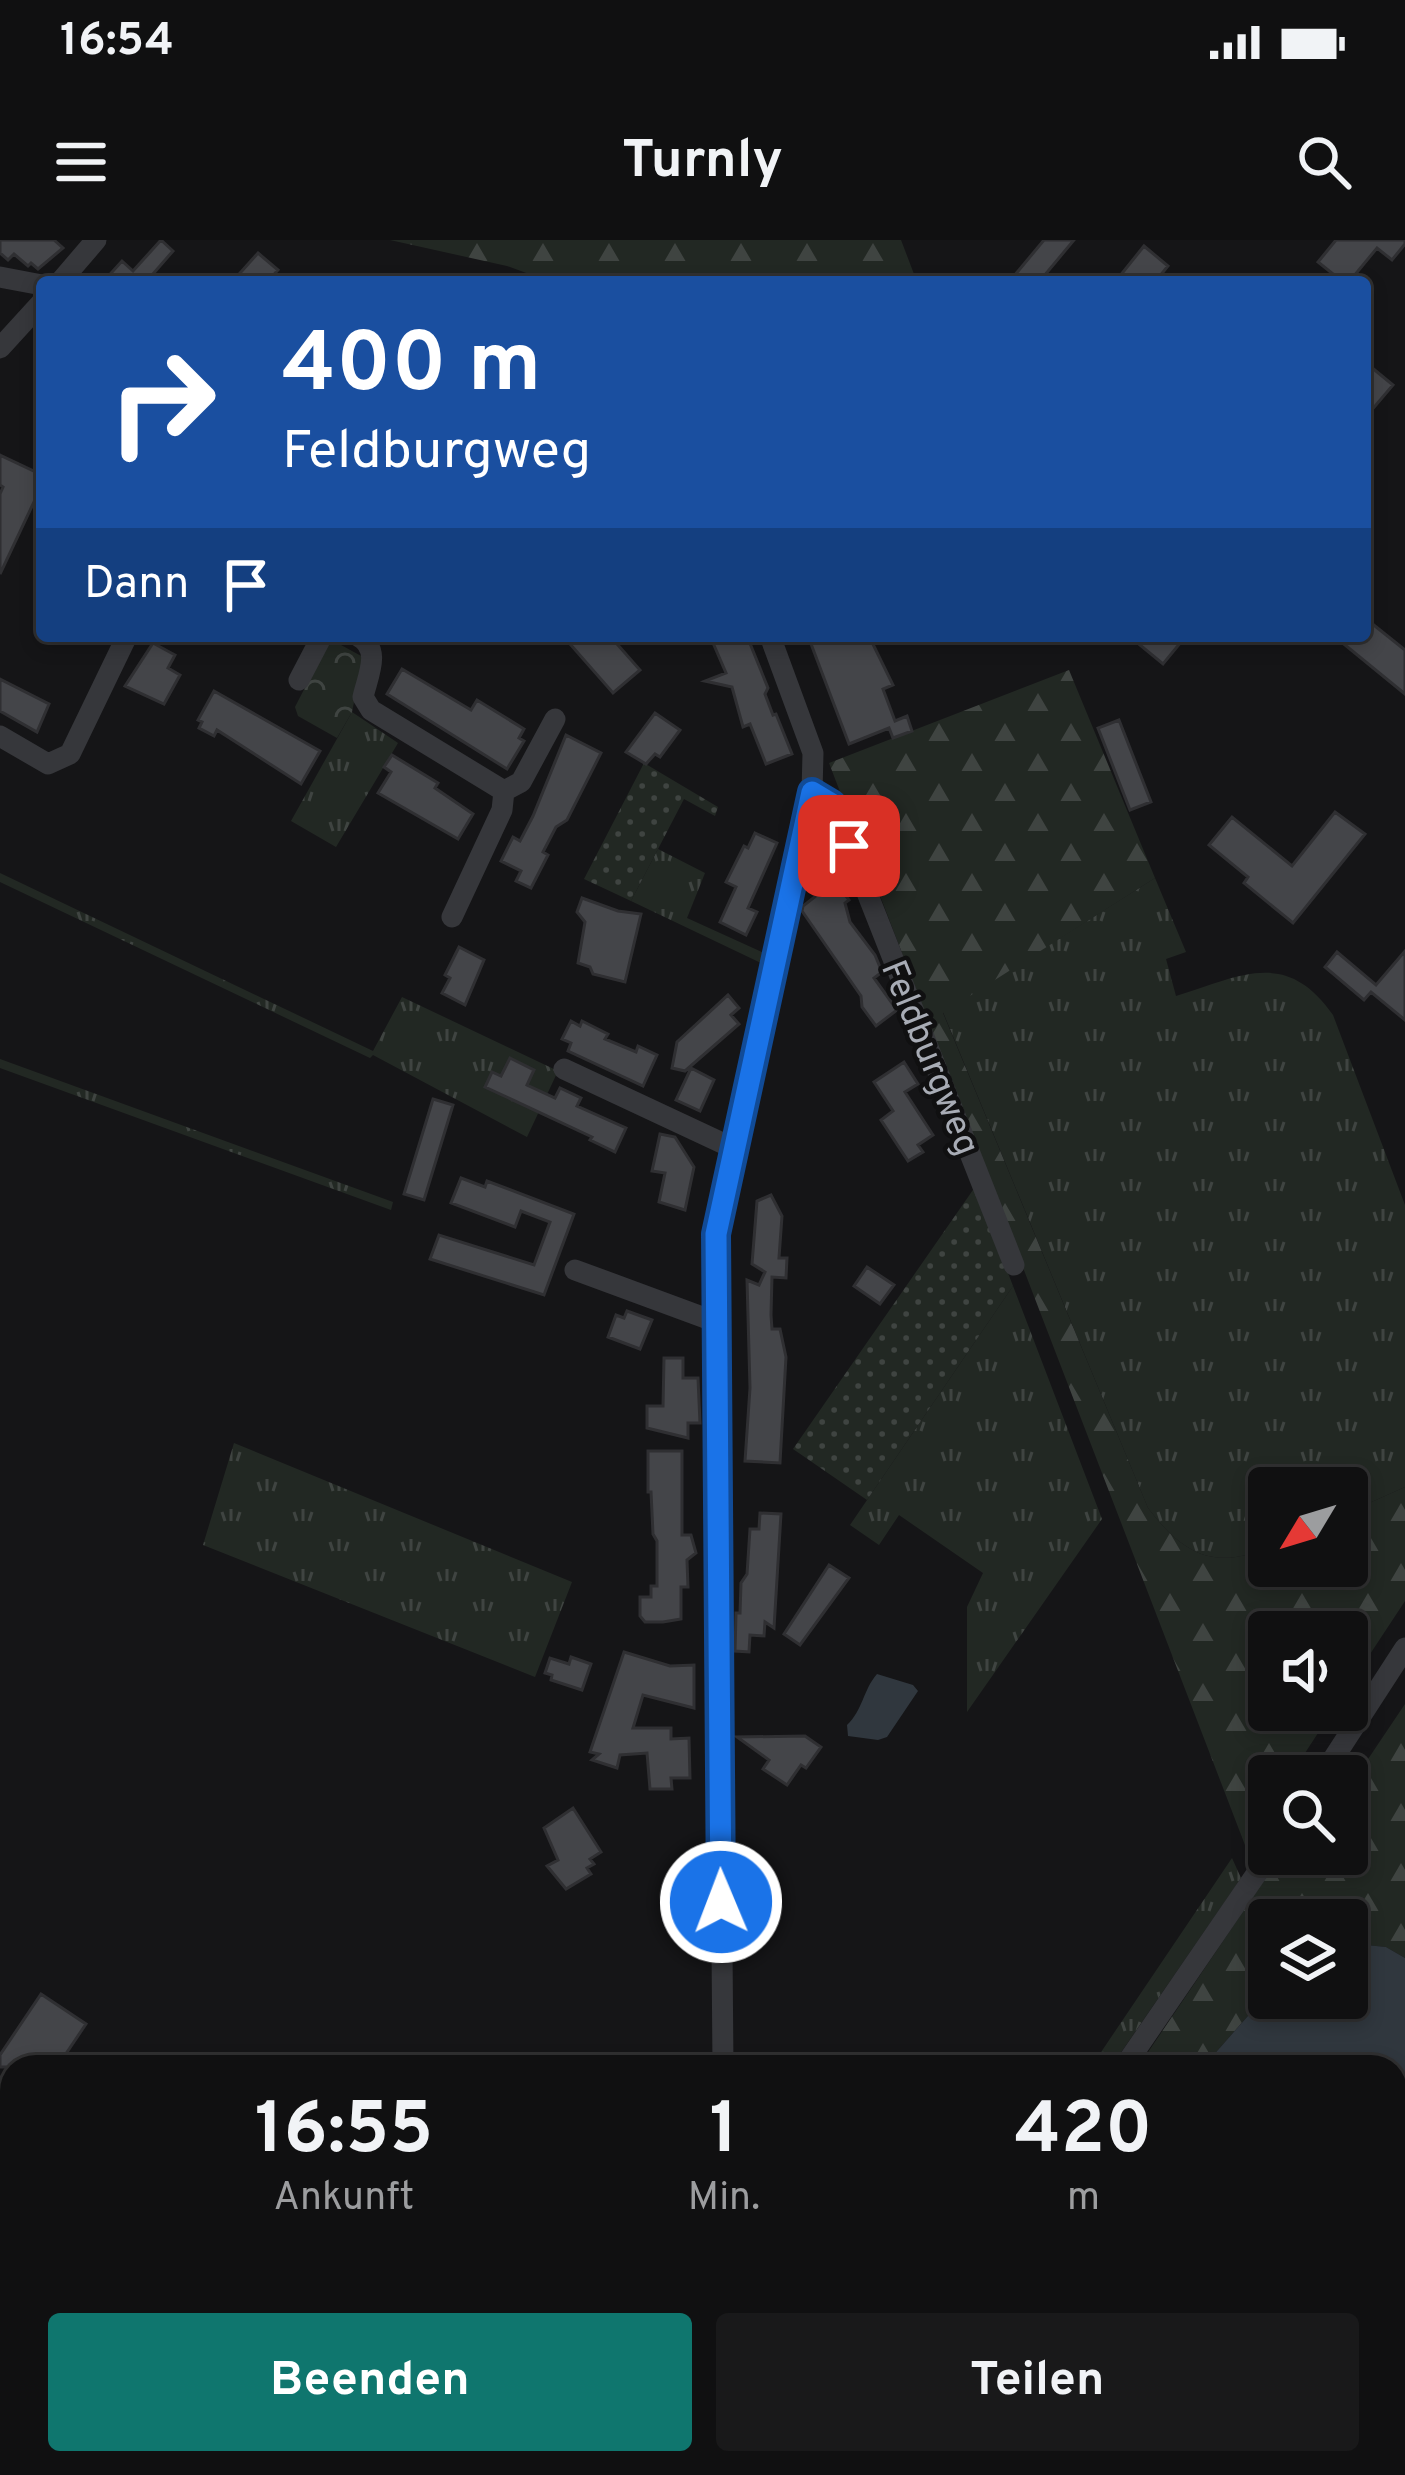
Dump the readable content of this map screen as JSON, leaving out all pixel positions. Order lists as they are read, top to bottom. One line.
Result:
{"streets":{"street":["Feldburgweg"]},"north":"bottom left","page":{"status":"16:54","header":"Turnly","turn":["400 m","Feldburgweg"],"then":"Dann","eta":["16:55","Ankunft","1","Min.","420","m"],"buttons":["Beenden","Teilen"]}}
